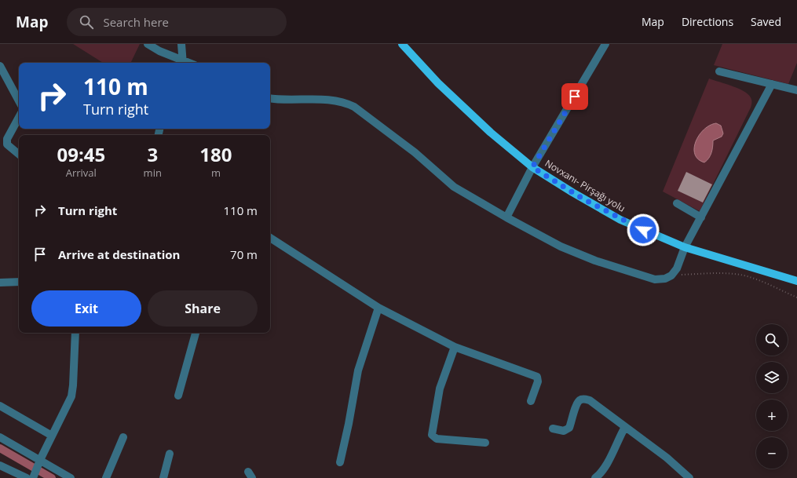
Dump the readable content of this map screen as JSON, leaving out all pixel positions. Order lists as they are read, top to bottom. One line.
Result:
{"streets":{"main road":["Novxanı- Pirşağı yolu"]},"page":{"header":"Map","search":"Search here","nav":["Map","Directions","Saved"],"turn":["110 m","Turn right"],"eta":["09:45","Arrival","3","min","180","m"],"list":[{"name":"Turn right","value":"110 m"},{"name":"Arrive at destination","value":"70 m"}],"buttons":["Exit","Share"],"map_buttons":["+","−"]}}
